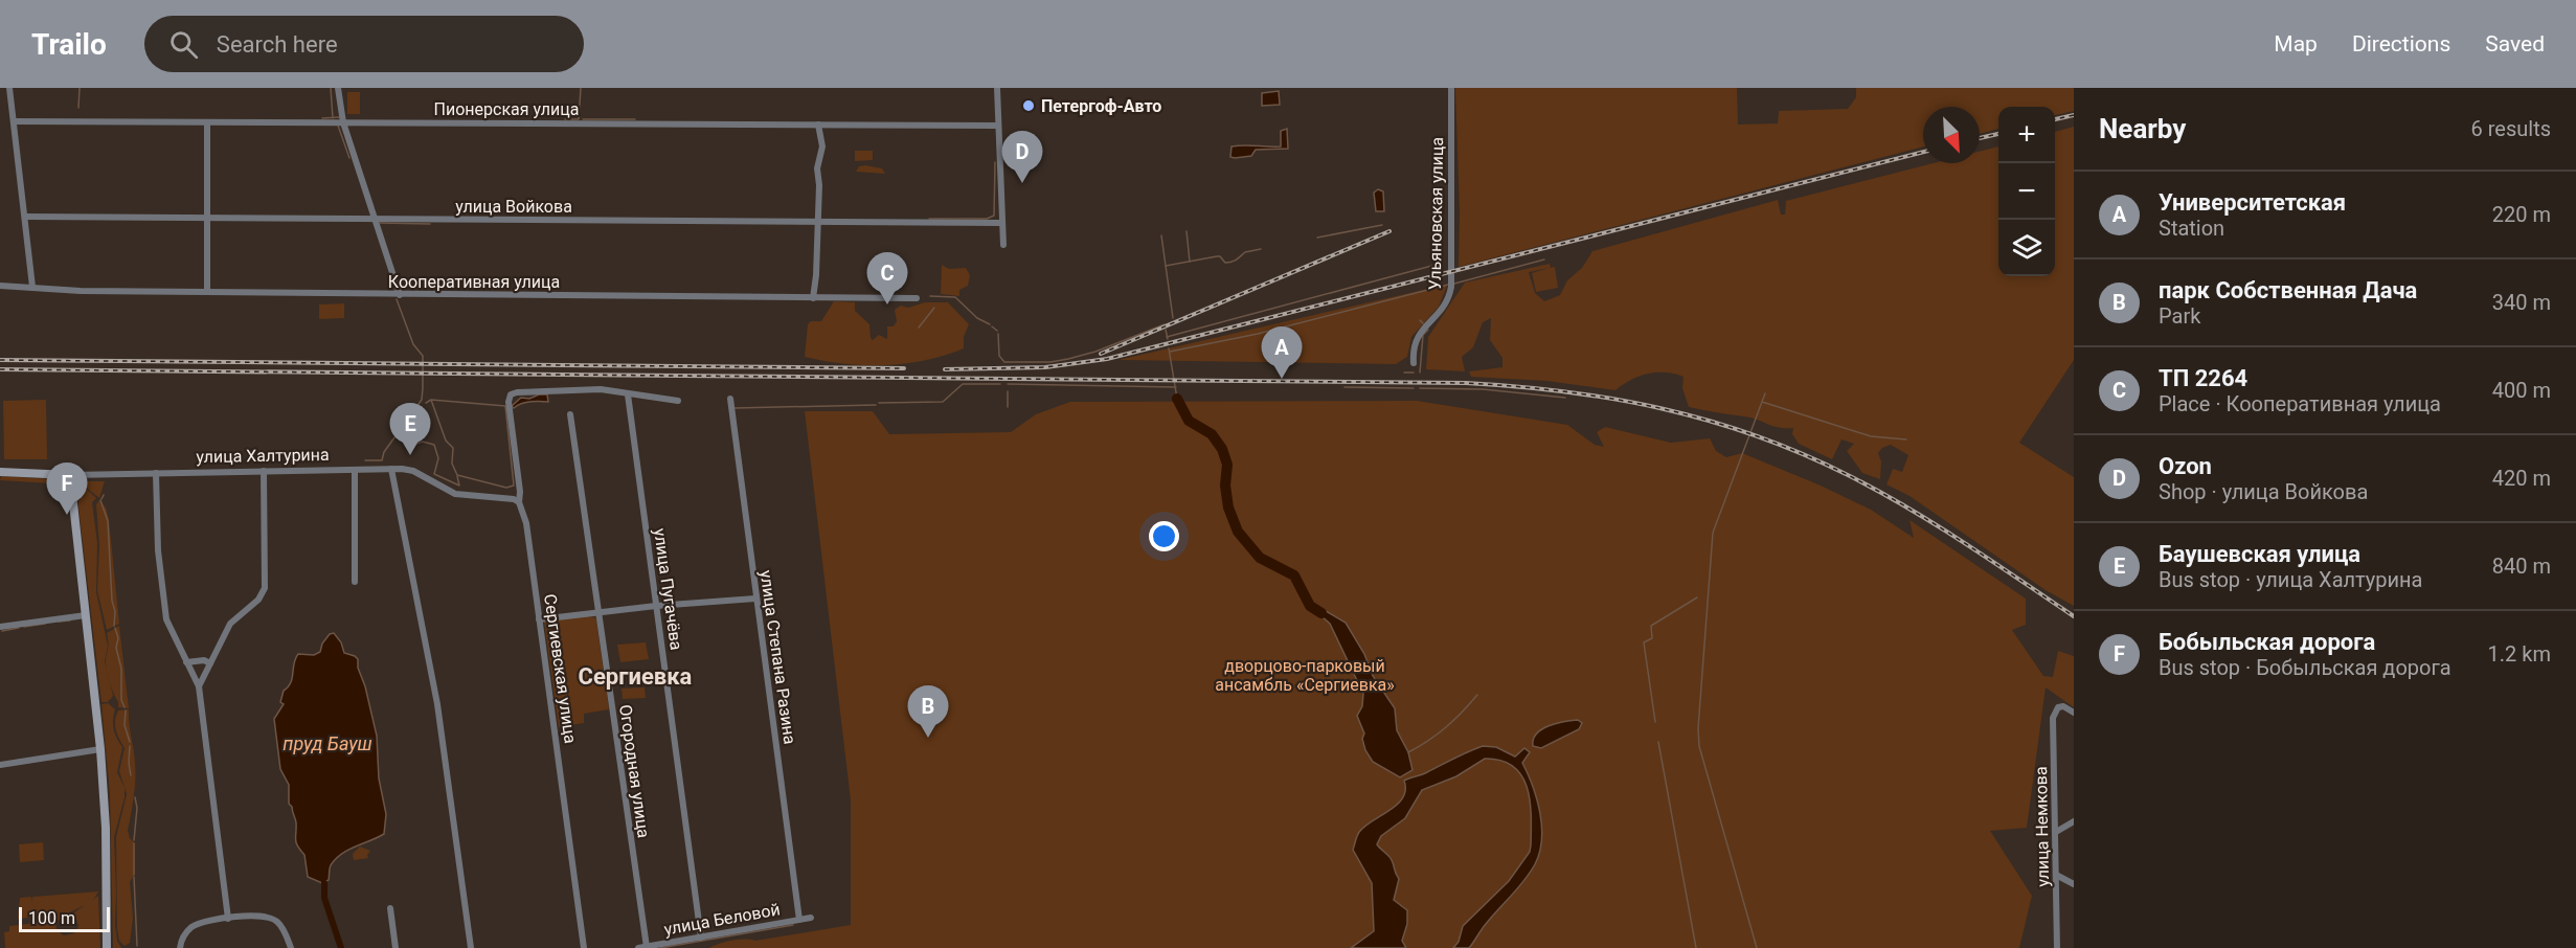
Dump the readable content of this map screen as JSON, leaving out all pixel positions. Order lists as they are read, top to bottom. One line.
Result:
{"streets":{"street":["Пионерская улица","улица Войкова","Ульяновская улица","Кооперативная улица","улица Халтурина","улица Пугачёва","улица Степана Разина","Сергиевская улица","Огородная улица","улица Немкова","улица Беловой"]},"crossings":[["улица Халтурина","Сергиевская улица"],["улица Пугачёва","Сергиевская улица"],["улица Пугачёва","улица Беловой"],["улица Степана Разина","улица Беловой"],["Огородная улица","улица Беловой"]],"districts":["Сергиевка"],"water":["пруд Бауш"],"parks":["дворцово-парковый ансамбль «Сергиевка»"],"places":["Петергоф-Авто"],"scale_bar":"100 m","north":"bottom right","page":{"header":"Trailo","search":"Search here","nav":["Map","Directions","Saved"],"heading":["Nearby","6 results"],"map_buttons":["+","−"],"pins":["D","C","A","E","F","B"],"list":[{"mark":"A","name":"Университетская","note":"Station","value":"220 m"},{"mark":"B","name":"парк Собственная Дача","note":"Park","value":"340 m"},{"mark":"C","name":"ТП 2264","note":"Place · Кооперативная улица","value":"400 m"},{"mark":"D","name":"Ozon","note":"Shop · улица Войкова","value":"420 m"},{"mark":"E","name":"Баушевская улица","note":"Bus stop · улица Халтурина","value":"840 m"},{"mark":"F","name":"Бобыльская дорога","note":"Bus stop · Бобыльская дорога","value":"1.2 km"}],"scale":"100 m"}}
